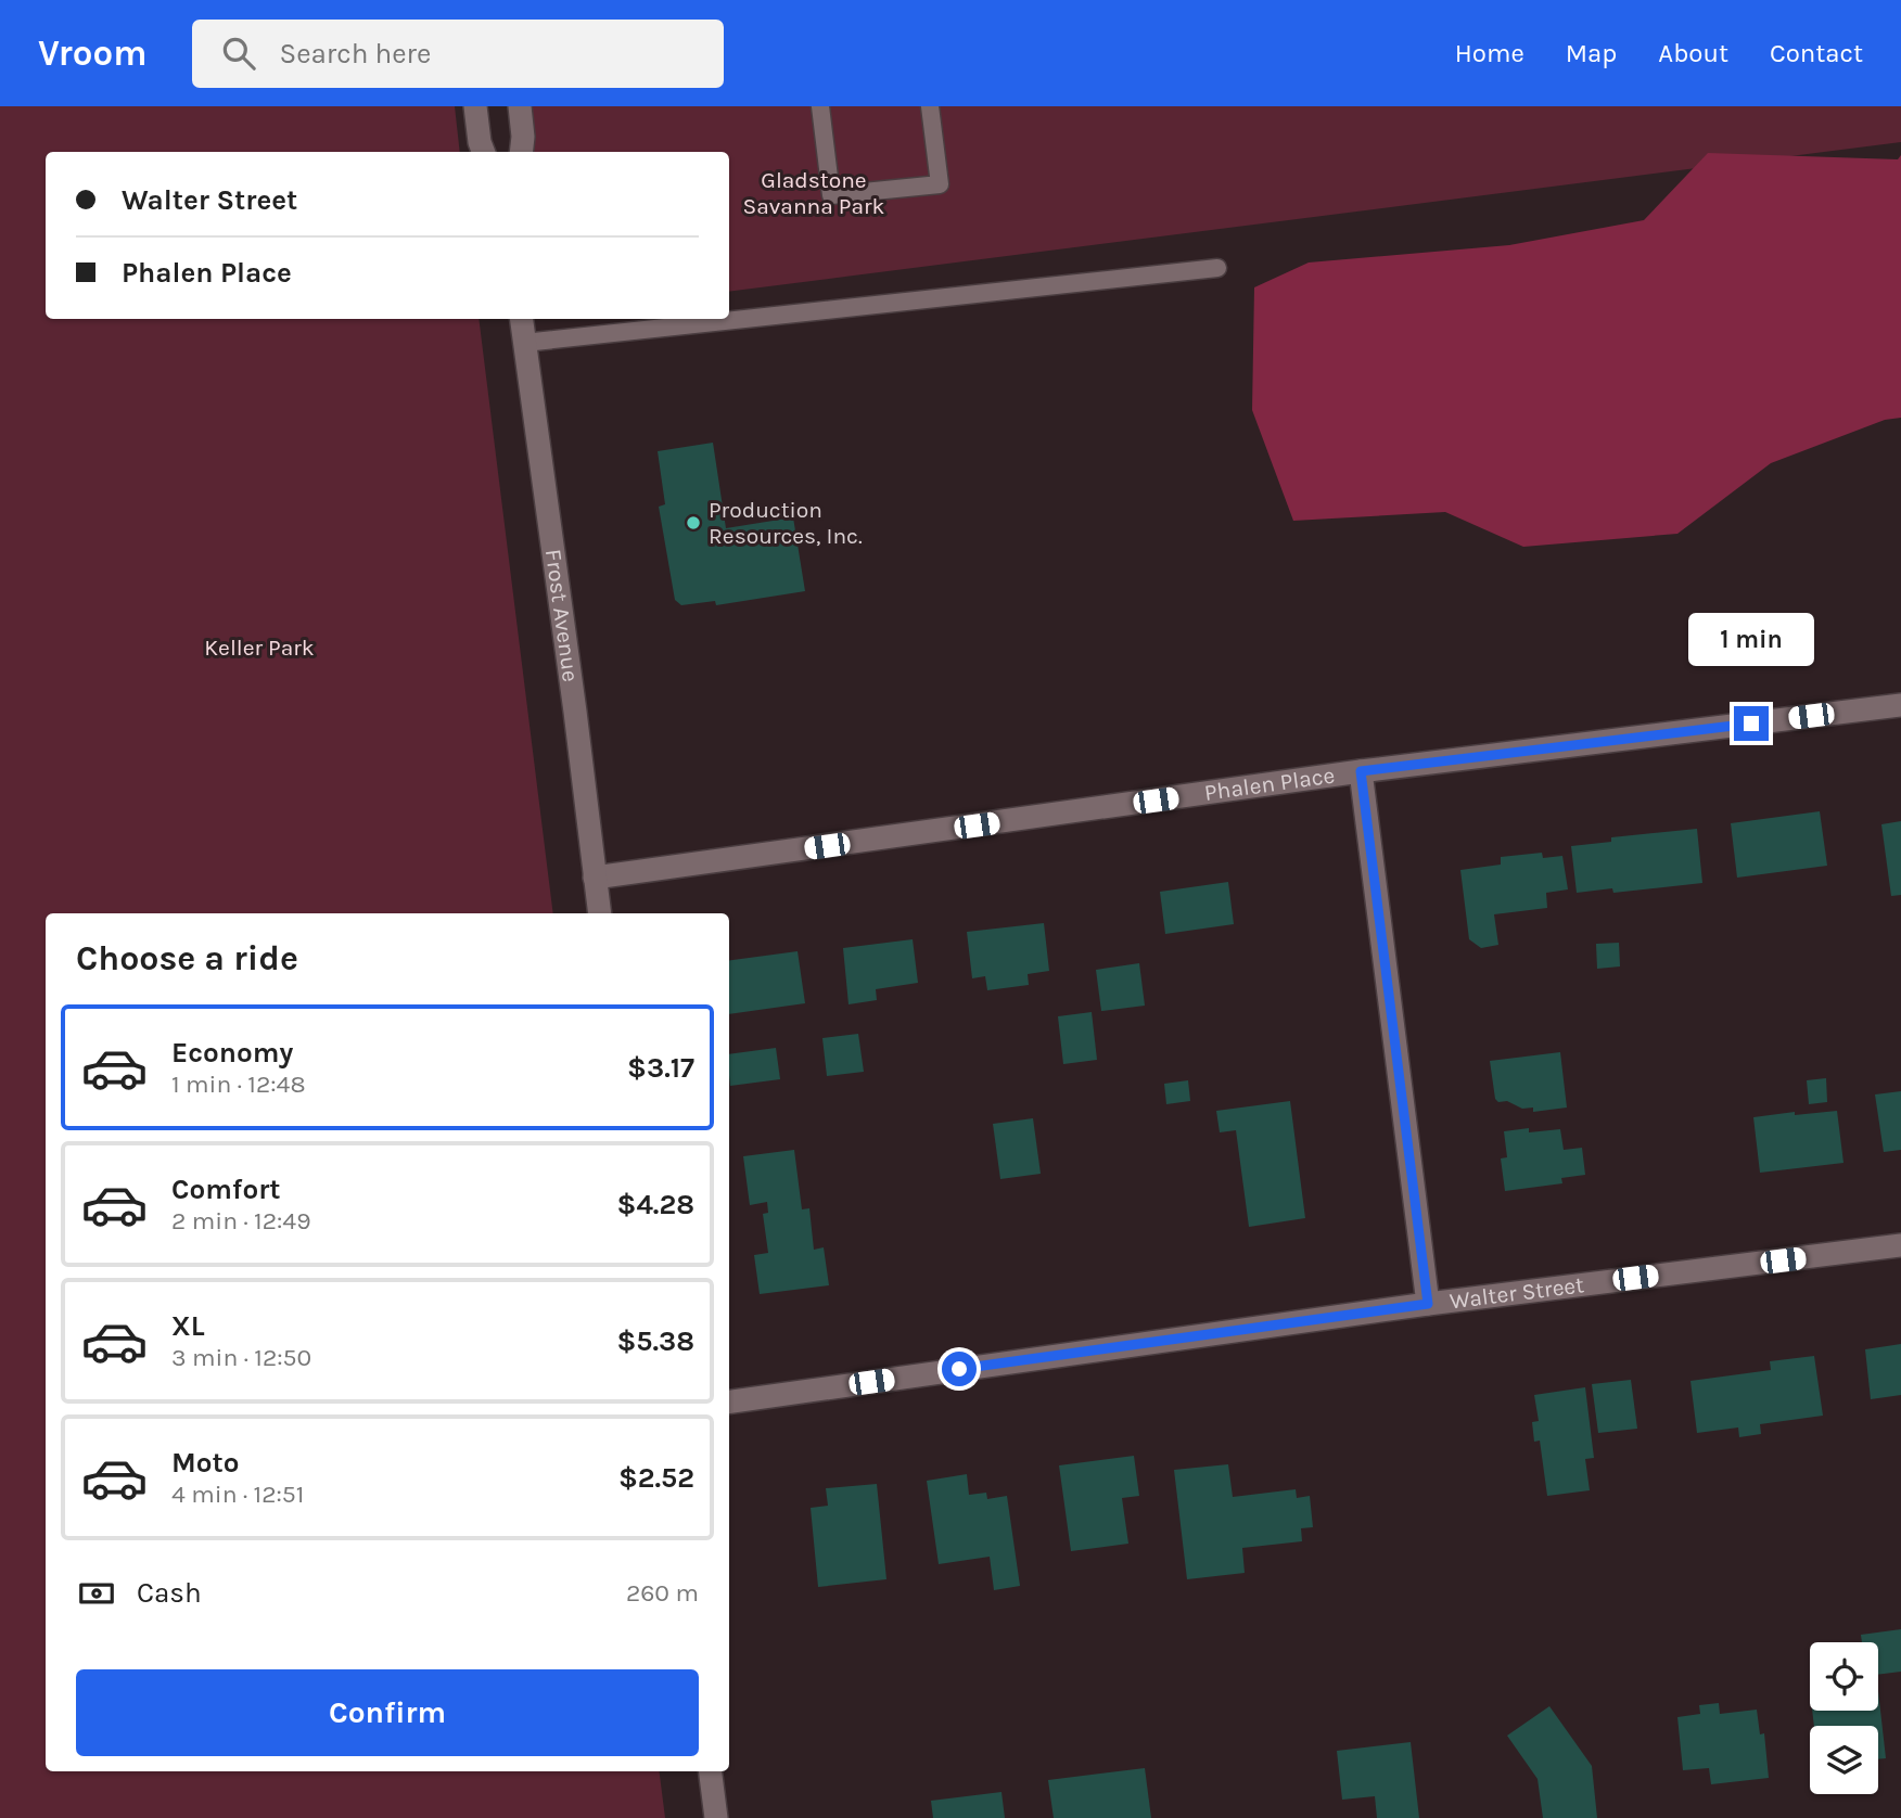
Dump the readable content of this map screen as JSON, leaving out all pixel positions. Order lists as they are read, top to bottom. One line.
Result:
{"streets":{"street":["Frost Avenue","Phalen Place","Walter Street"]},"crossings":[["Frost Avenue","Phalen Place"]],"parks":["Gladstone Savanna Park","Keller Park"],"places":["Production Resources, Inc."],"page":{"header":"Vroom","search":"Search here","nav":["Home","Map","About","Contact"],"banner":["Walter Street","Phalen Place"],"bubble":"1 min","heading":"Choose a ride","list":[{"name":"Economy","note":"1 min · 12:48","value":"$3.17"},{"name":"Comfort","note":"2 min · 12:49","value":"$4.28"},{"name":"XL","note":"3 min · 12:50","value":"$5.38"},{"name":"Moto","note":"4 min · 12:51","value":"$2.52"}],"pay":["Cash","260 m"],"buttons":"Confirm"}}
